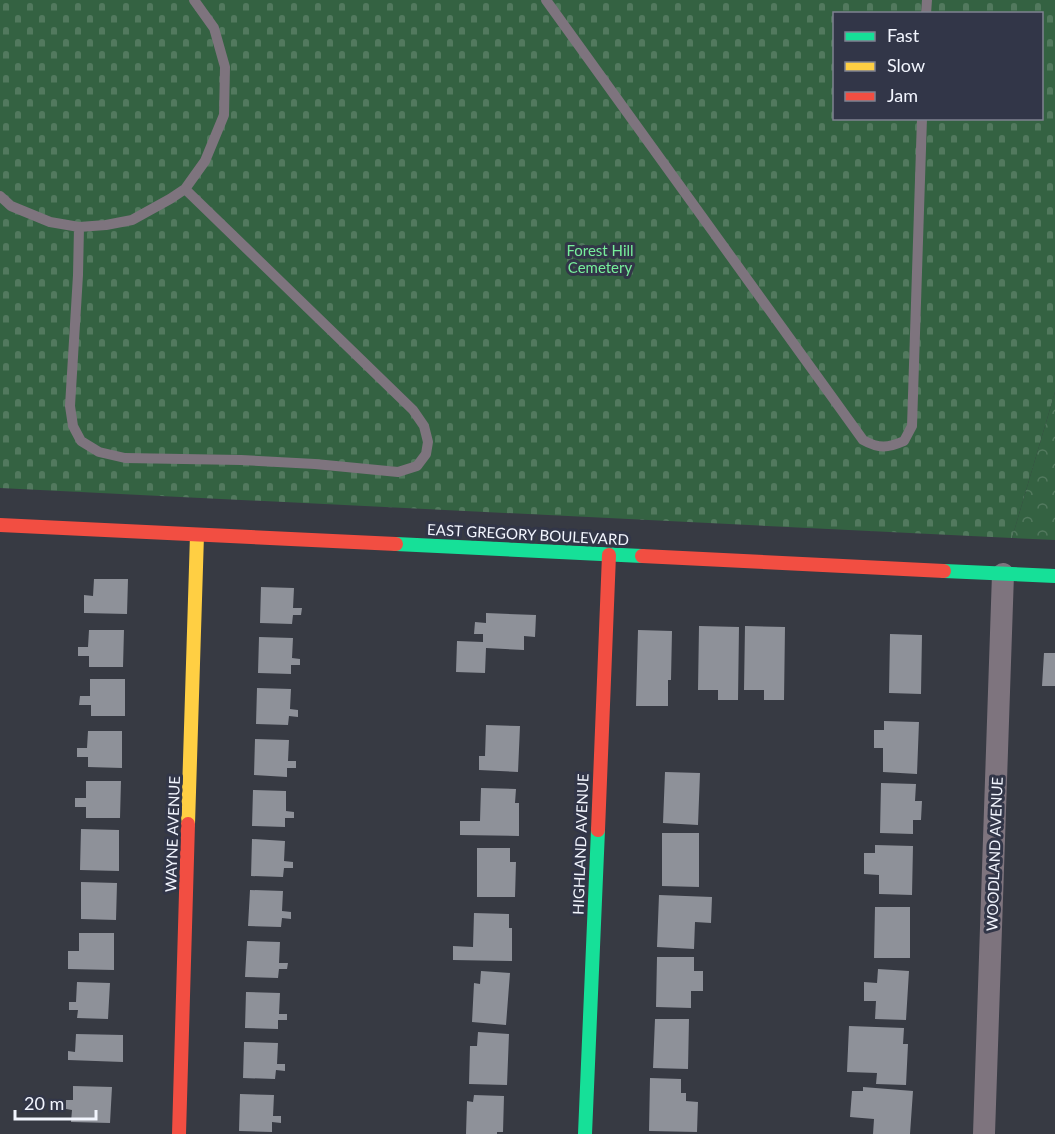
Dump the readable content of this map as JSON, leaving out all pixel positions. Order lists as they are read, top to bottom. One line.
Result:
{"streets":{"street":["EAST GREGORY BOULEVARD","WAYNE AVENUE","HIGHLAND AVENUE","WOODLAND AVENUE"]},"crossings":[["EAST GREGORY BOULEVARD","WAYNE AVENUE"],["EAST GREGORY BOULEVARD","HIGHLAND AVENUE"],["EAST GREGORY BOULEVARD","WOODLAND AVENUE"]],"parks":["Forest Hill Cemetery"],"legend":["Fast","Slow","Jam"],"scale_bar":"20 m"}
